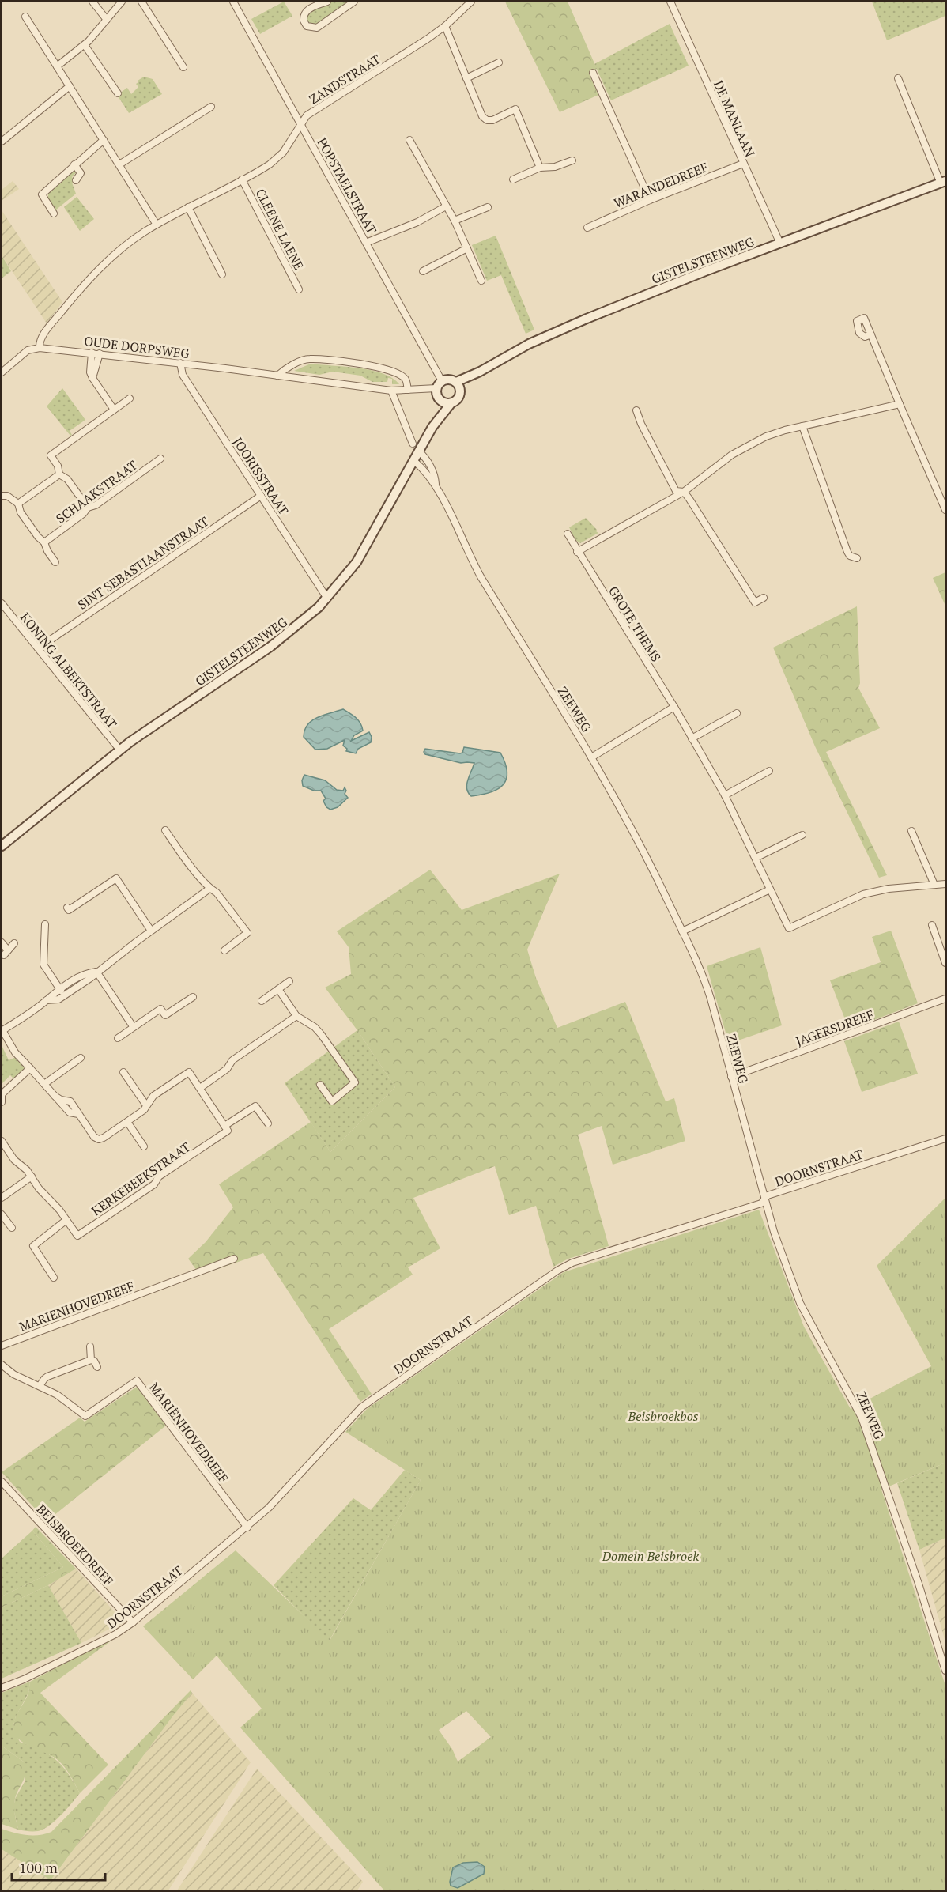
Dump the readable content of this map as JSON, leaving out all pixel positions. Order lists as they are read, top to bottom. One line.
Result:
{"streets":{"main road":["GISTELSTEENWEG"],"street":["ZANDSTRAAT","DE MANLAAN","WARANDEDREEF","POPSTAELSTRAAT","CLEENE LAENE","OUDE DORPSWEG","JOORISSTRAAT","SCHAAKSTRAAT","SINT SEBASTIAANSTRAAT","GROTE THEMS","KONING ALBERTSTRAAT","ZEEWEG","JAGERSDREEF","DOORNSTRAAT","KERKEBEEKSTRAAT","MARIENHOVEDREEF","MARIËNHOVEDREEF","BEISBROEKDREEF"]},"crossings":[["ZANDSTRAAT","POPSTAELSTRAAT"],["ZANDSTRAAT","CLEENE LAENE"],["ZANDSTRAAT","OUDE DORPSWEG"],["DE MANLAAN","WARANDEDREEF"],["DE MANLAAN","GISTELSTEENWEG"],["POPSTAELSTRAAT","GISTELSTEENWEG"],["POPSTAELSTRAAT","OUDE DORPSWEG"],["GISTELSTEENWEG","OUDE DORPSWEG"],["GISTELSTEENWEG","JOORISSTRAAT"],["GISTELSTEENWEG","KONING ALBERTSTRAAT"],["GISTELSTEENWEG","ZEEWEG"],["OUDE DORPSWEG","JOORISSTRAAT"],["JOORISSTRAAT","SINT SEBASTIAANSTRAAT"],["SINT SEBASTIAANSTRAAT","KONING ALBERTSTRAAT"],["ZEEWEG","JAGERSDREEF"],["ZEEWEG","DOORNSTRAAT"],["DOORNSTRAAT","MARIËNHOVEDREEF"],["DOORNSTRAAT","BEISBROEKDREEF"]],"parks":["Beisbroekbos","Domein Beisbroek"],"scale_bar":"100 m"}
